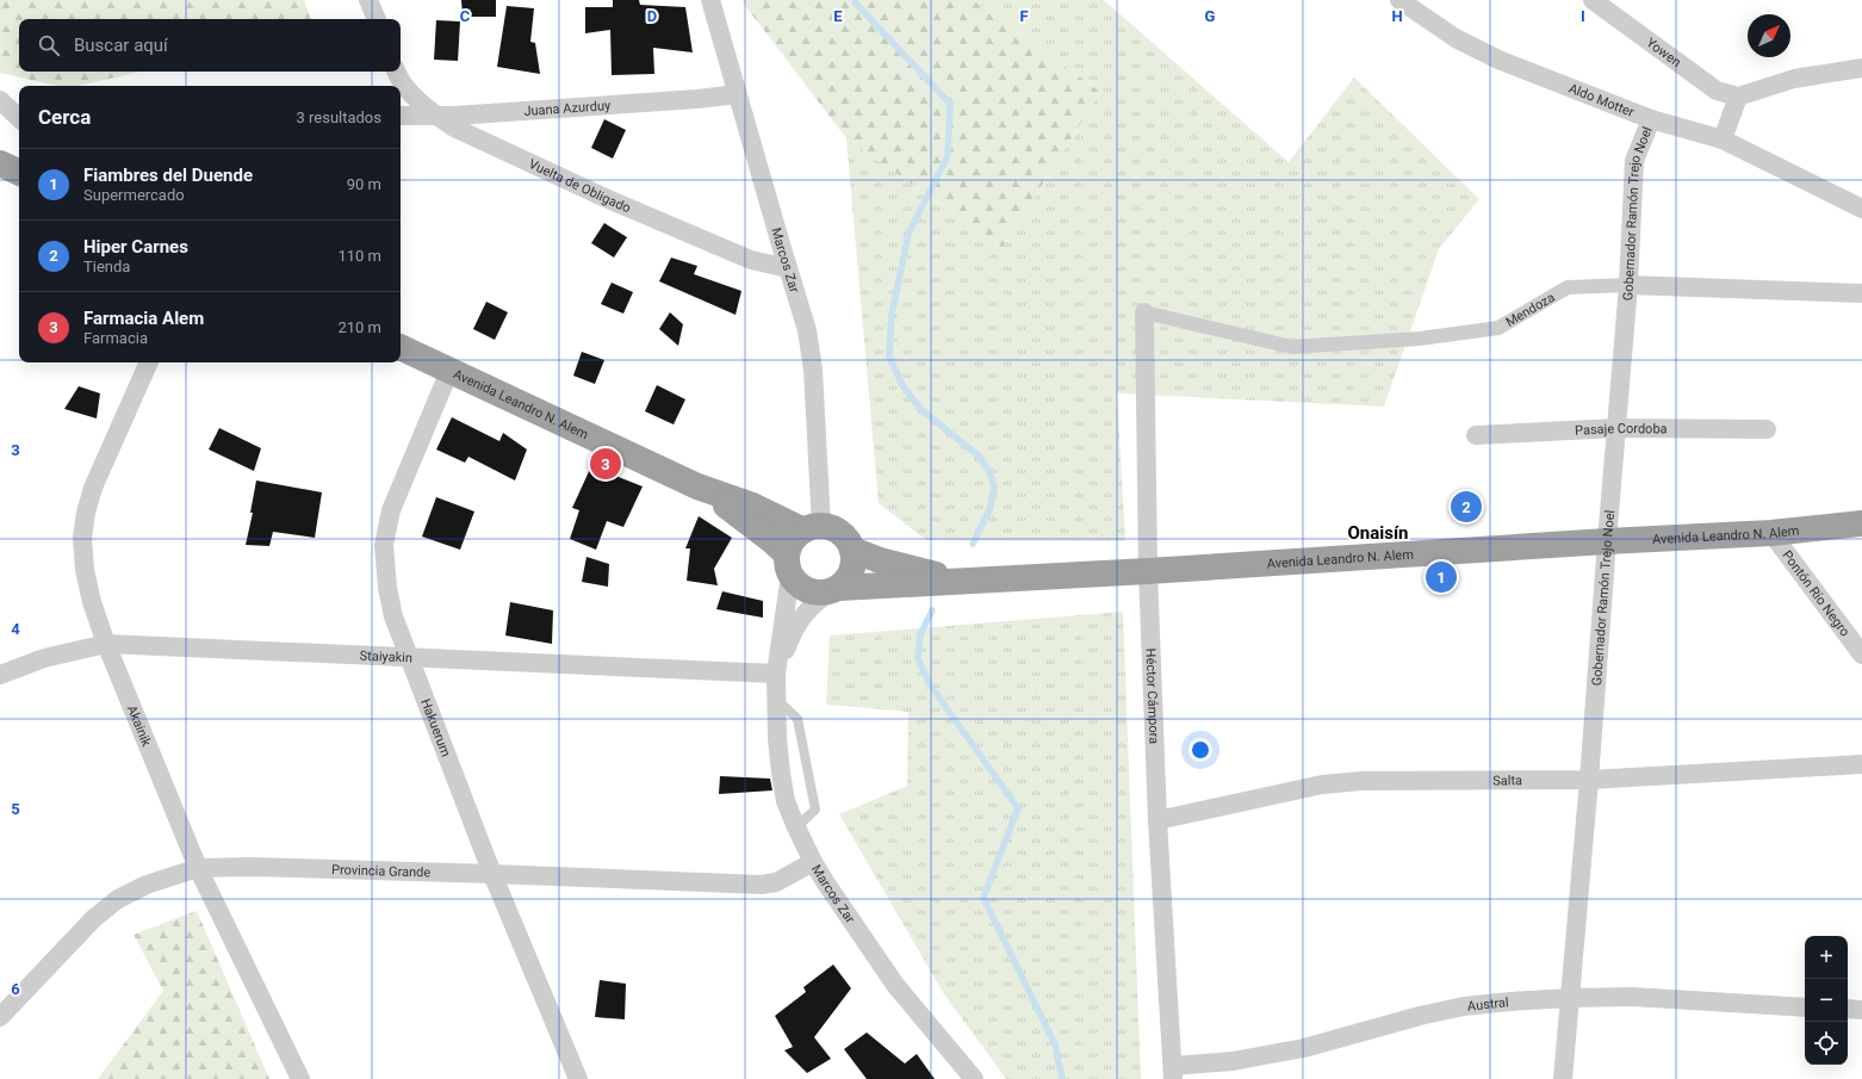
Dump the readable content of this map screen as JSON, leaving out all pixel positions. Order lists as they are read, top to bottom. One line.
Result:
{"streets":{"highway":["Avenida Leandro N. Alem"],"street":["Yowen","Aldo Motter","Juana Azurduy","Vuelta de Obligado","Gobernador Ramón Trejo Noel","Marcos Zar","Mendoza","Pasaje Cordoba","Pontón Río Negro","Staiyakin","Héctor Cámpora","Akainik","Hakuerum","Salta","Provincia Grande","Austral"]},"crossings":[["Aldo Motter","Gobernador Ramón Trejo Noel"],["Juana Azurduy","Vuelta de Obligado"],["Juana Azurduy","Marcos Zar"],["Vuelta de Obligado","Marcos Zar"],["Gobernador Ramón Trejo Noel","Mendoza"],["Gobernador Ramón Trejo Noel","Avenida Leandro N. Alem"],["Gobernador Ramón Trejo Noel","Pasaje Cordoba"],["Gobernador Ramón Trejo Noel","Salta"],["Gobernador Ramón Trejo Noel","Austral"],["Marcos Zar","Avenida Leandro N. Alem"],["Marcos Zar","Staiyakin"],["Marcos Zar","Provincia Grande"],["Mendoza","Héctor Cámpora"],["Avenida Leandro N. Alem","Pontón Río Negro"],["Avenida Leandro N. Alem","Héctor Cámpora"],["Avenida Leandro N. Alem","Hakuerum"],["Staiyakin","Akainik"],["Staiyakin","Hakuerum"],["Héctor Cámpora","Salta"],["Héctor Cámpora","Austral"],["Akainik","Provincia Grande"],["Hakuerum","Provincia Grande"]],"districts":["Onaisín"],"north":"top right","page":{"search":"Buscar aquí","heading":["Cerca","3 resultados"],"list":[{"mark":"1","name":"Fiambres del Duende","note":"Supermercado","value":"90 m"},{"mark":"2","name":"Hiper Carnes","note":"Tienda","value":"110 m"},{"mark":"3","name":"Farmacia Alem","note":"Farmacia","value":"210 m"}],"pins":["3","2","1"],"map_buttons":["+","−"]},"grid":{"columns":["C","D","E","F","G","H","I"],"rows":["3","4","5","6"]}}
